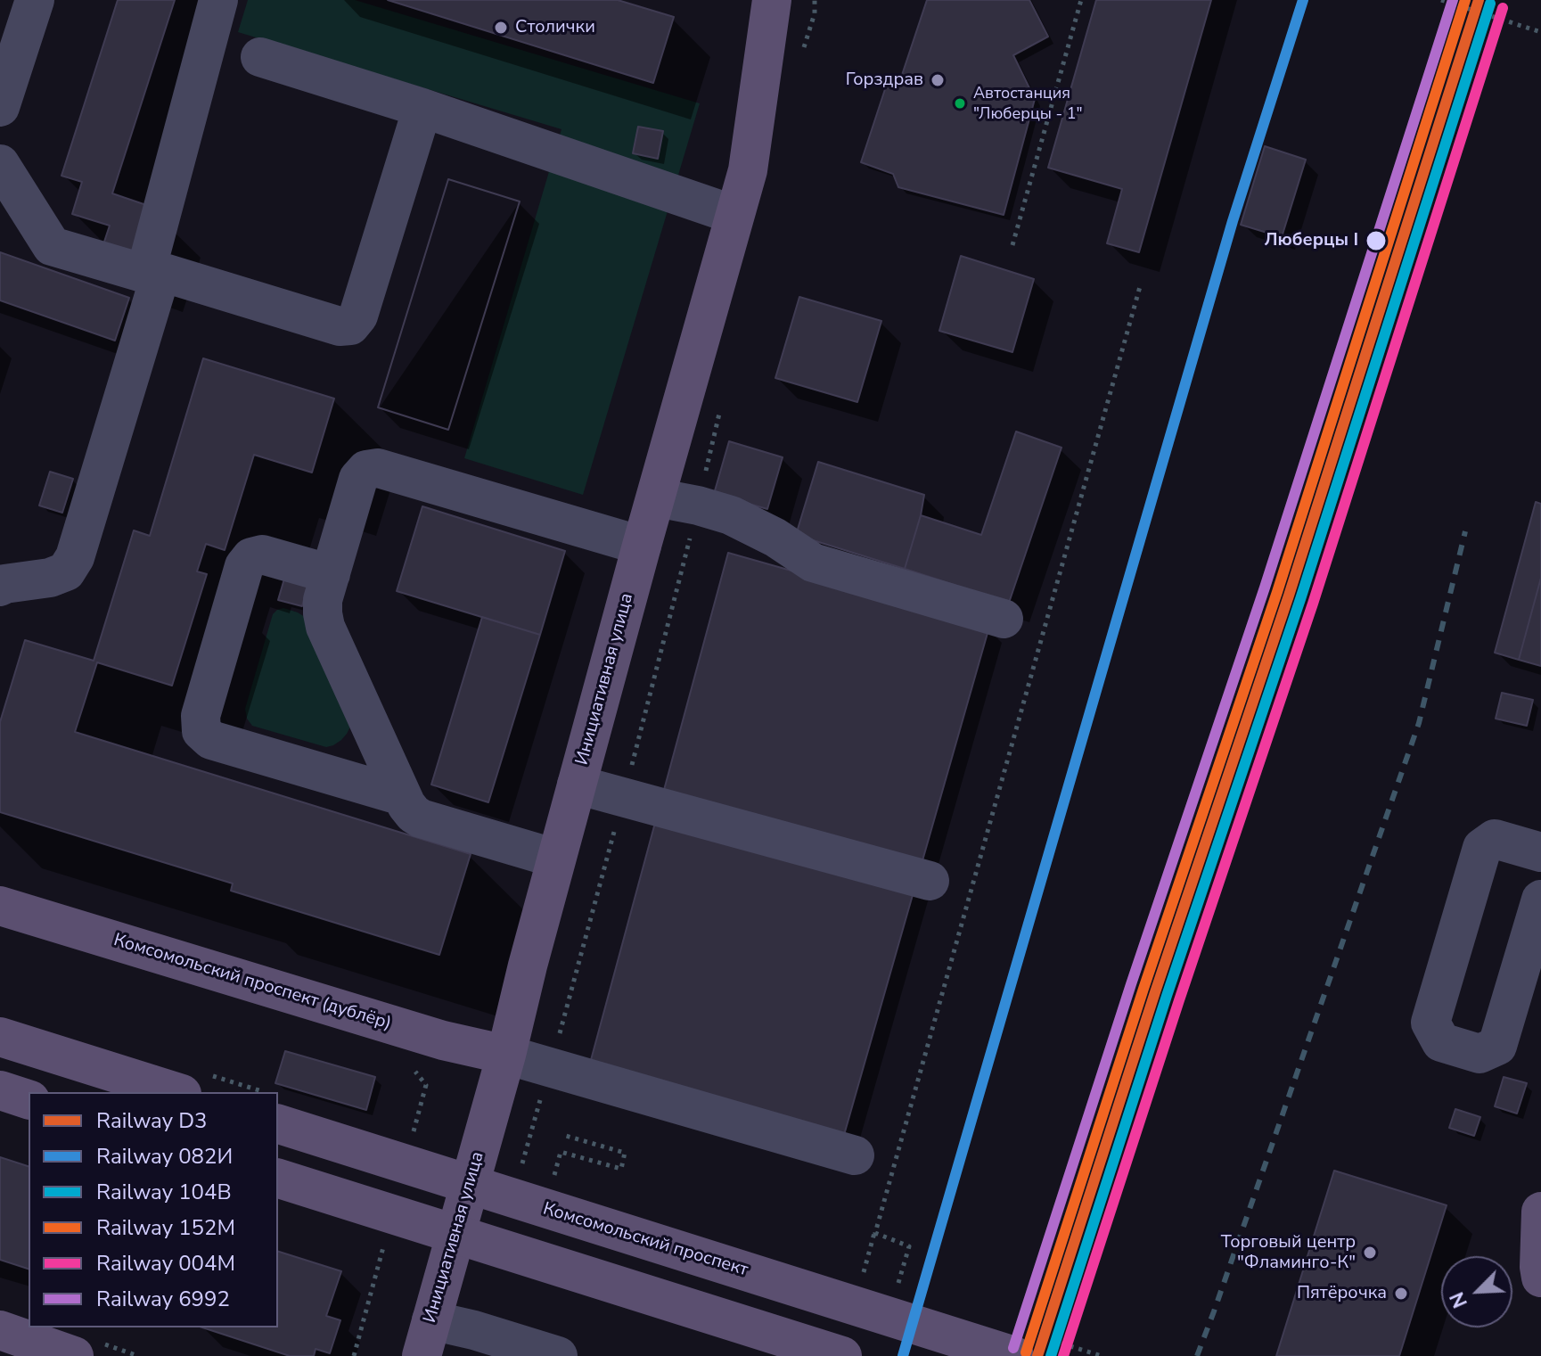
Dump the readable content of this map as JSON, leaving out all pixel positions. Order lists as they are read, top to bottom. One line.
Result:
{"streets":{"main road":["Инициативная улица","Комсомольский проспект (дублёр)","Комсомольский проспект"]},"crossings":[["Инициативная улица","Комсомольский проспект (дублёр)"]],"places":["Столички","Горздрав","Автостанция \"Люберцы - 1\"","Люберцы I","Торговый центр \"Фламинго-К\"","Пятёрочка"],"lines":["rail line D3","rail line 082И","rail line 152М","rail line 6992","rail line 104В","rail line 004М"],"legend":["Railway D3","Railway 082И","Railway 104В","Railway 152М","Railway 004М","Railway 6992"],"north":"bottom left"}
